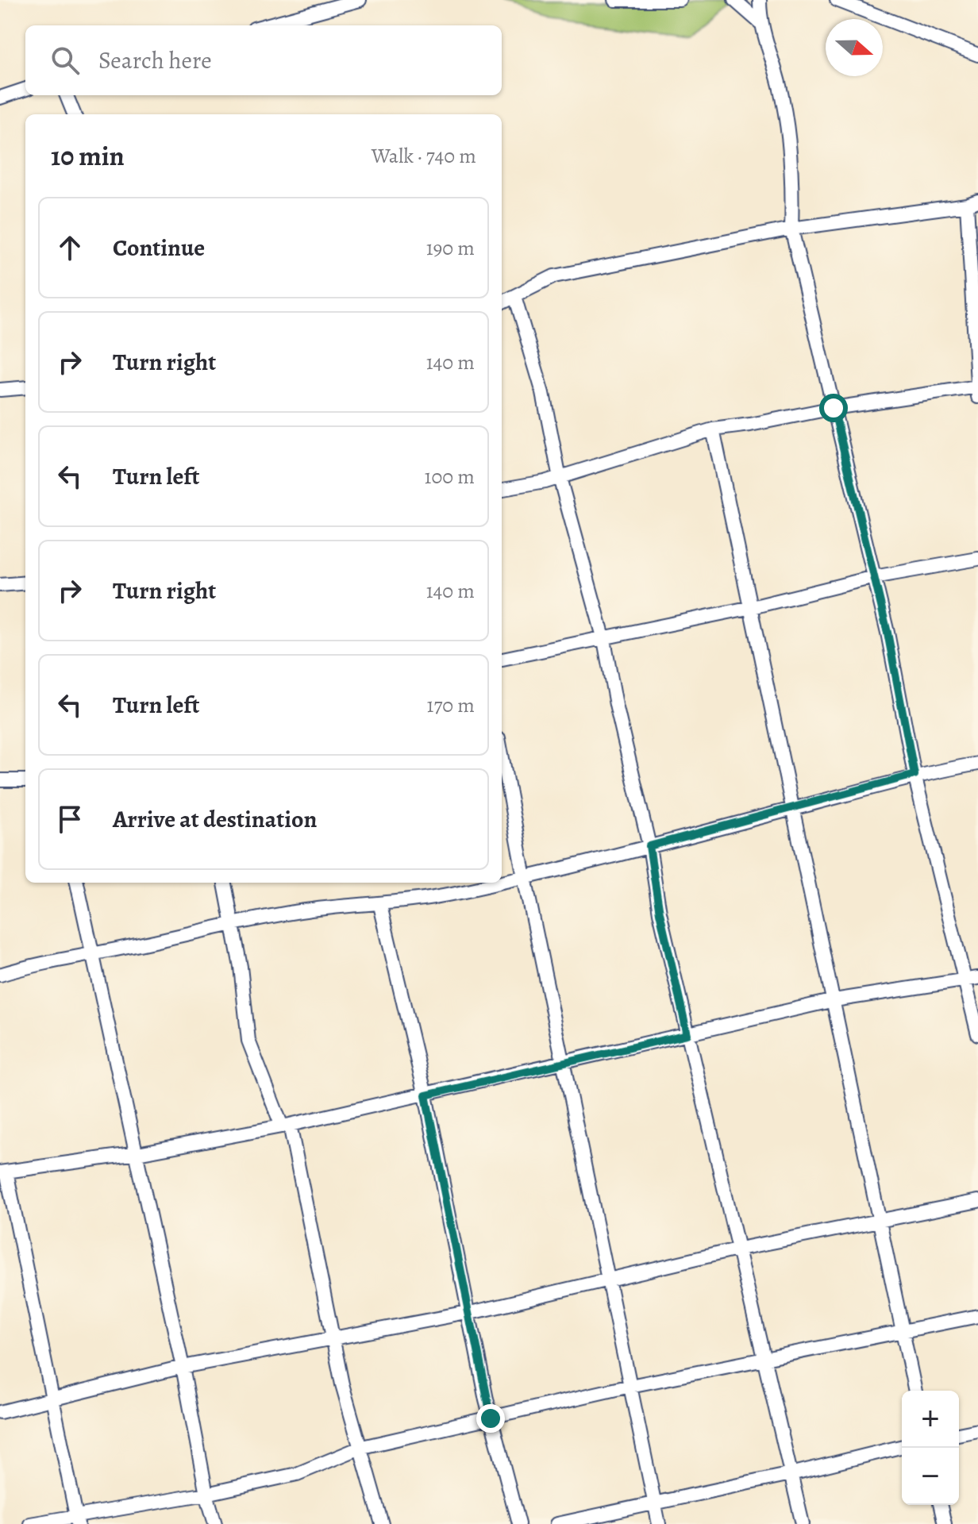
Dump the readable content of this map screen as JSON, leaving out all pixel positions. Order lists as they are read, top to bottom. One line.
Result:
{"north":"right","page":{"search":"Search here","heading":["10 min","Walk · 740 m"],"list":[["Continue","190 m"],["Turn right","140 m"],["Turn left","100 m"],["Turn right","140 m"],["Turn left","170 m"],"Arrive at destination"],"map_buttons":["+","−"]}}
